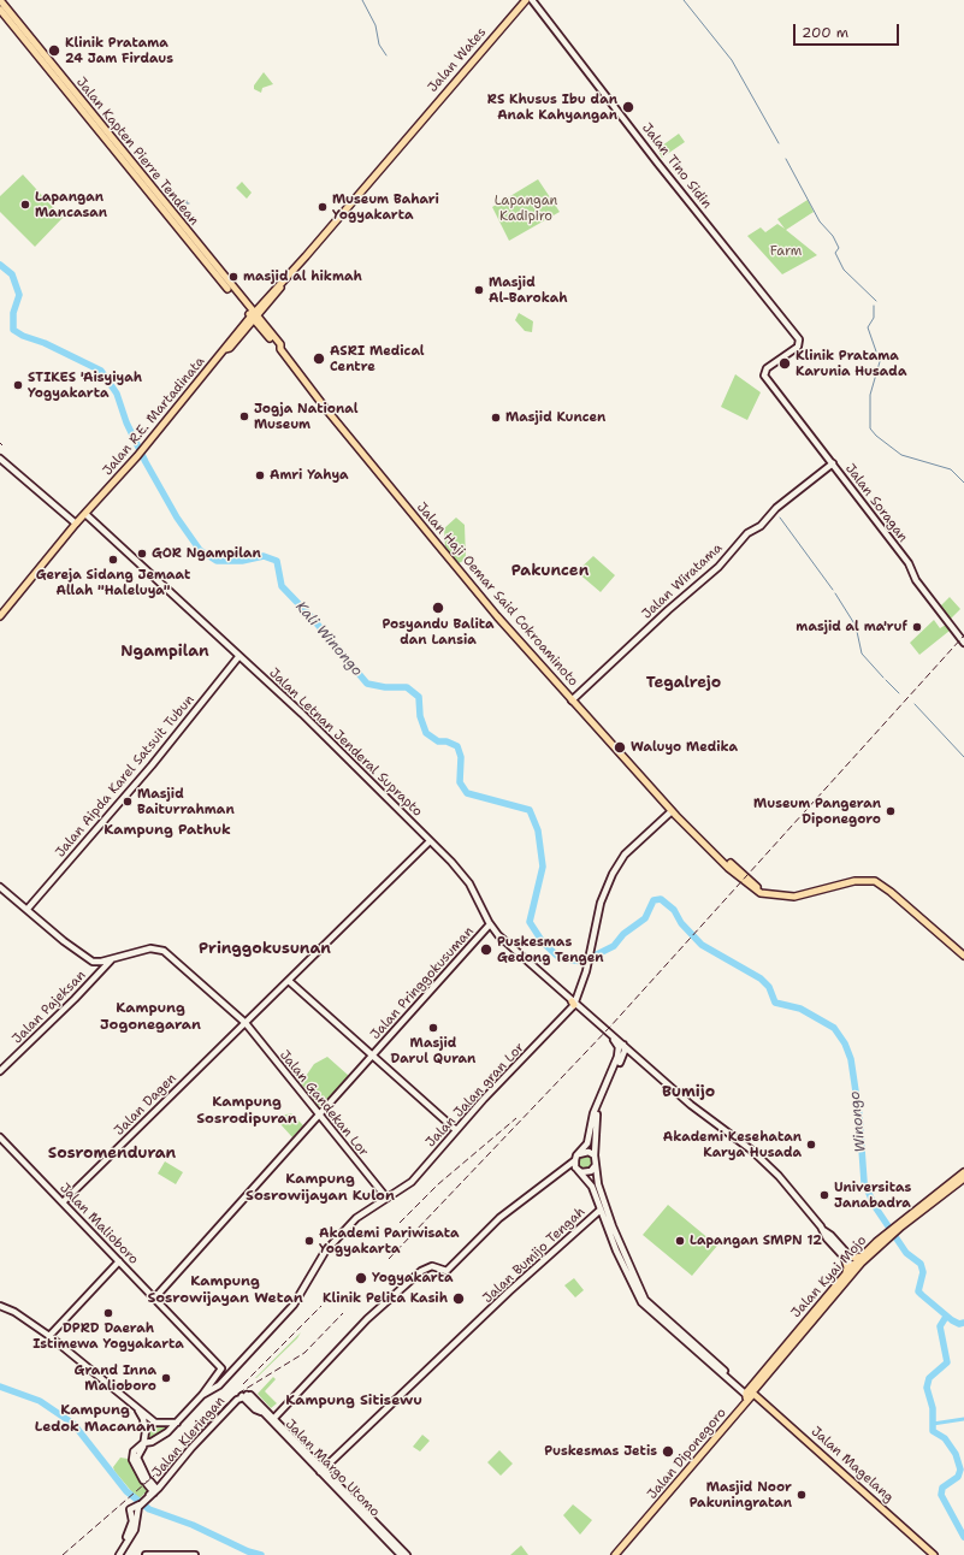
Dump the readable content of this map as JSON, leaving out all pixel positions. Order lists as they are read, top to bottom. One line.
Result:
{"streets":{"main road":["Jalan Wates","Jalan Kapten Pierre Tendean","Jalan R.E. Martadinata","Jalan Haji Oemar Said Cokroaminoto","Jalan Kyai Mojo","Jalan Diponegoro","Jalan Magelang"],"street":["Jalan Tino Sidin","Jalan Soragan","Jalan Wiratama","Jalan Letnan Jenderal Suprapto","Jalan Aipda Karel Satsuit Tubun","Jalan Pringgokusuman","Jalan Pajeksan","Jalan Jalan gran Lor","Jalan Gandekan Lor","Jalan Dagen","Jalan Malioboro","Jalan Bumijo Tengah","Jalan Kleringan","Jalan Margo Utomo"]},"crossings":[["Jalan Wates","Jalan R.E. Martadinata"],["Jalan Kapten Pierre Tendean","Jalan R.E. Martadinata"],["Jalan Kapten Pierre Tendean","Jalan Haji Oemar Said Cokroaminoto"],["Jalan Tino Sidin","Jalan Soragan"],["Jalan R.E. Martadinata","Jalan Haji Oemar Said Cokroaminoto"],["Jalan R.E. Martadinata","Jalan Letnan Jenderal Suprapto"],["Jalan Soragan","Jalan Wiratama"],["Jalan Wiratama","Jalan Haji Oemar Said Cokroaminoto"],["Jalan Letnan Jenderal Suprapto","Jalan Aipda Karel Satsuit Tubun"],["Jalan Letnan Jenderal Suprapto","Jalan Pringgokusuman"],["Jalan Letnan Jenderal Suprapto","Jalan Jalan gran Lor"],["Jalan Letnan Jenderal Suprapto","Jalan Dagen"],["Jalan Aipda Karel Satsuit Tubun","Jalan Gandekan Lor"],["Jalan Pringgokusuman","Jalan Gandekan Lor"],["Jalan Pringgokusuman","Jalan Malioboro"],["Jalan Pajeksan","Jalan Gandekan Lor"],["Jalan Jalan gran Lor","Jalan Gandekan Lor"],["Jalan Jalan gran Lor","Jalan Malioboro"],["Jalan Gandekan Lor","Jalan Dagen"],["Jalan Dagen","Jalan Malioboro"],["Jalan Bumijo Tengah","Jalan Margo Utomo"],["Jalan Kyai Mojo","Jalan Diponegoro"],["Jalan Kyai Mojo","Jalan Magelang"],["Jalan Kleringan","Jalan Margo Utomo"],["Jalan Diponegoro","Jalan Magelang"]],"districts":["Pakuncen","Ngampilan","Tegalrejo","Kampung Pathuk","Pringgokusunan","Kampung Jogonegaran","Bumijo","Kampung Sosrodipuran","Sosromenduran","Kampung Sosrowijayan Kulon","Kampung Sosrowijayan Wetan","Kampung Sitisewu","Kampung Ledok Macanan"],"water":["Kali Winongo","Winongo"],"parks":["Lapangan Kadipiro","Farm"],"places":["Klinik Pratama 24 Jam Firdaus","RS Khusus Ibu dan Anak Kahyangan","Lapangan Mancasan","Museum Bahari Yogyakarta","masjid al hikmah","Masjid Al-Barokah","ASRI Medical Centre","Klinik Pratama Karunia Husada","STIKES 'Aisyiyah Yogyakarta","Jogja National Museum","Masjid Kuncen","Amri Yahya","GOR Ngampilan","Gereja Sidang Jemaat Allah \"Haleluya\"","Posyandu Balita dan Lansia","masjid al ma'ruf","Waluyo Medika","Masjid Baiturrahman","Museum Pangeran Diponegoro","Puskesmas Gedong Tengen","Masjid Darul Quran","Akademi Kesehatan Karya Husada","Universitas Janabadra","Akademi Pariwisata Yogyakarta","Lapangan SMPN 12","Yogyakarta","Klinik Pelita Kasih","DPRD Daerah Istimewa Yogyakarta","Grand Inna Malioboro","Puskesmas Jetis","Masjid Noor Pakuningratan"],"scale_bar":"200 m"}
